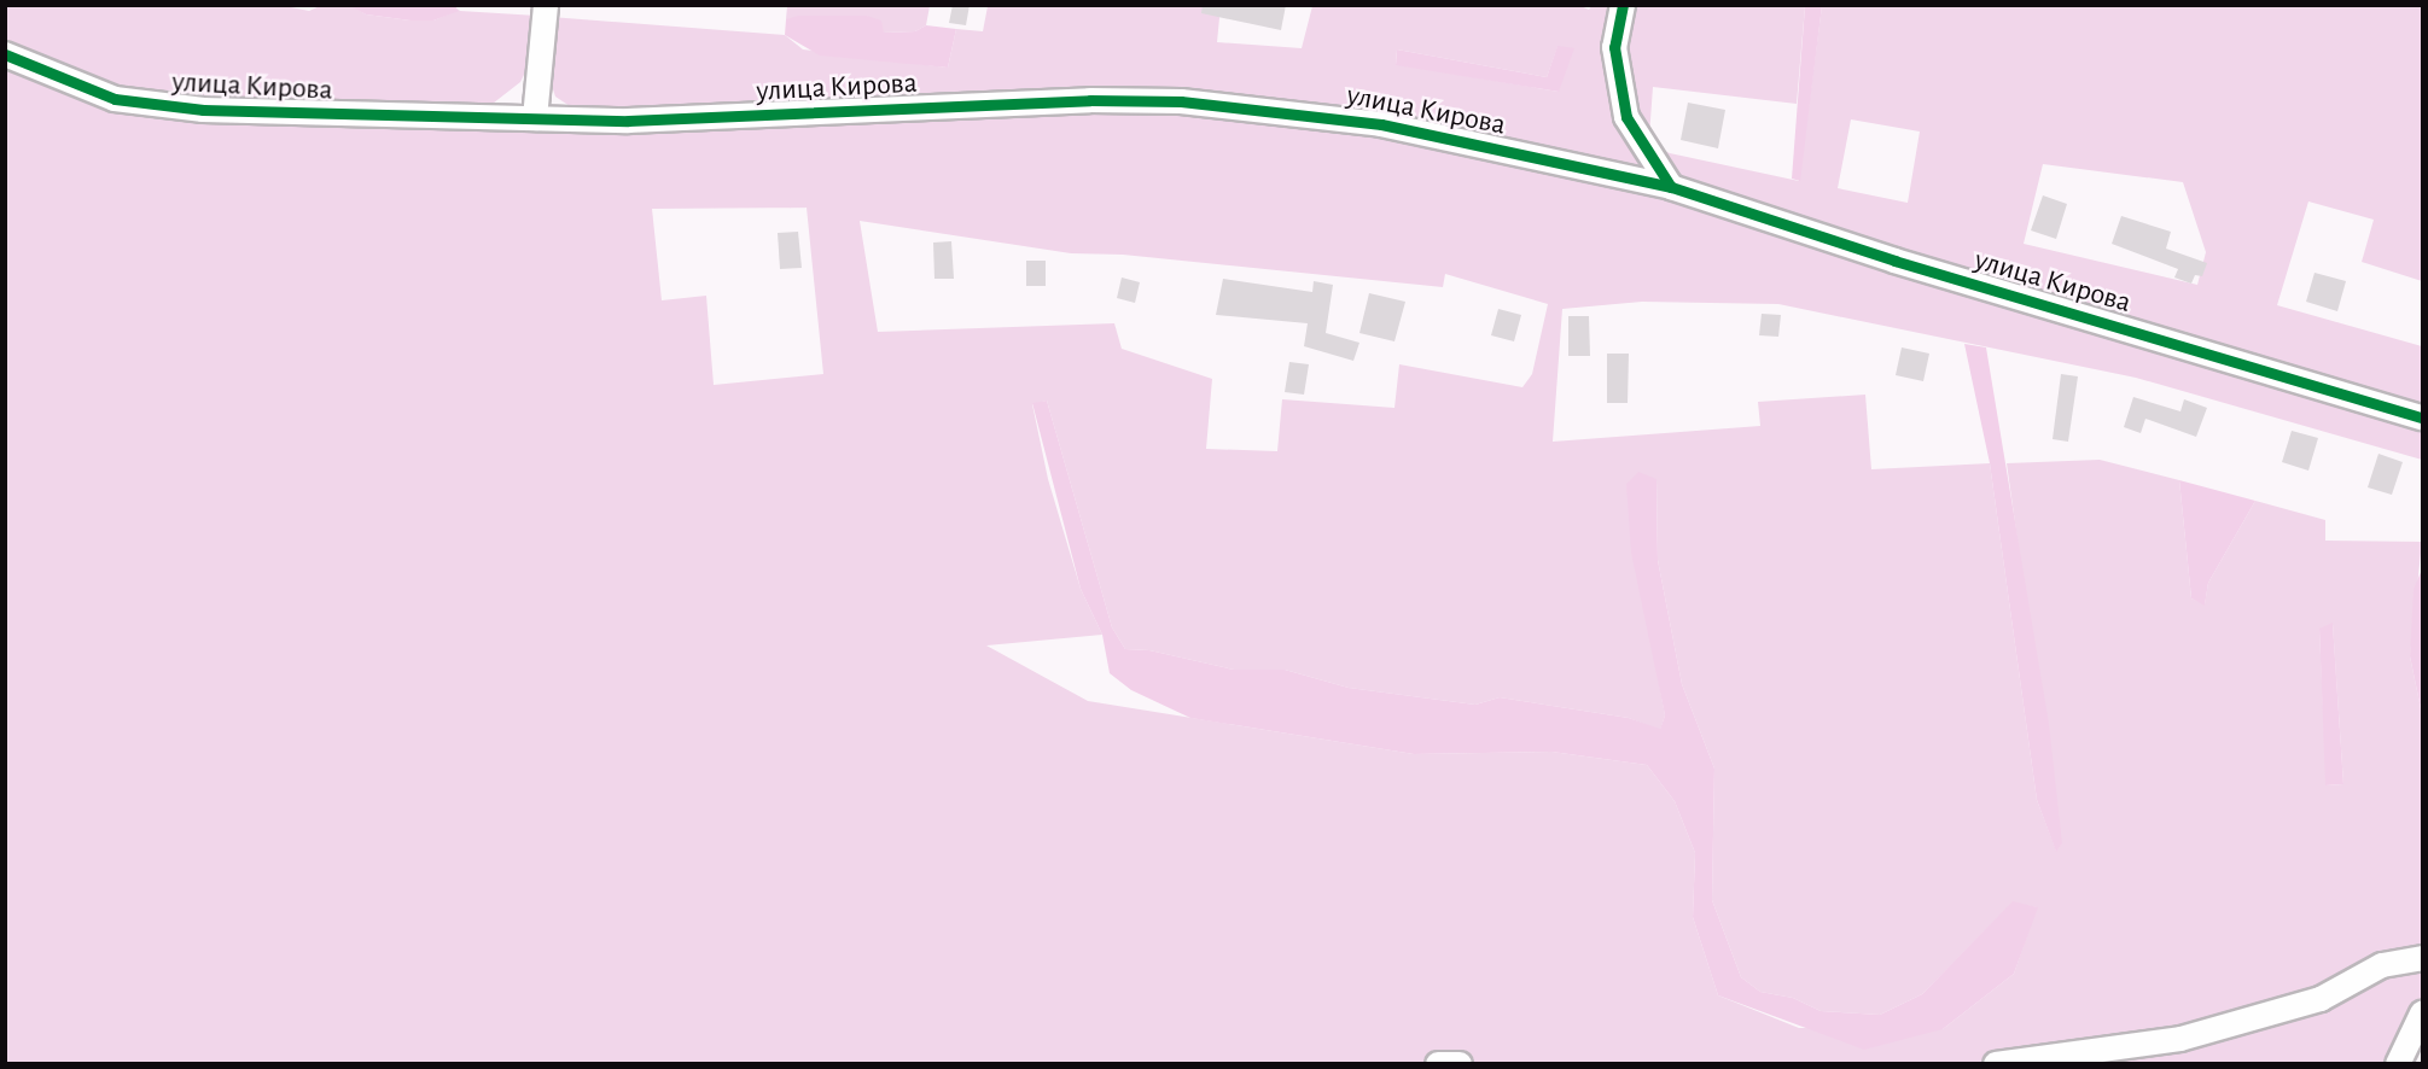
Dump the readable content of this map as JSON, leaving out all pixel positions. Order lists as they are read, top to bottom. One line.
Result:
{"streets":{"street":["улица Кирова"]}}
